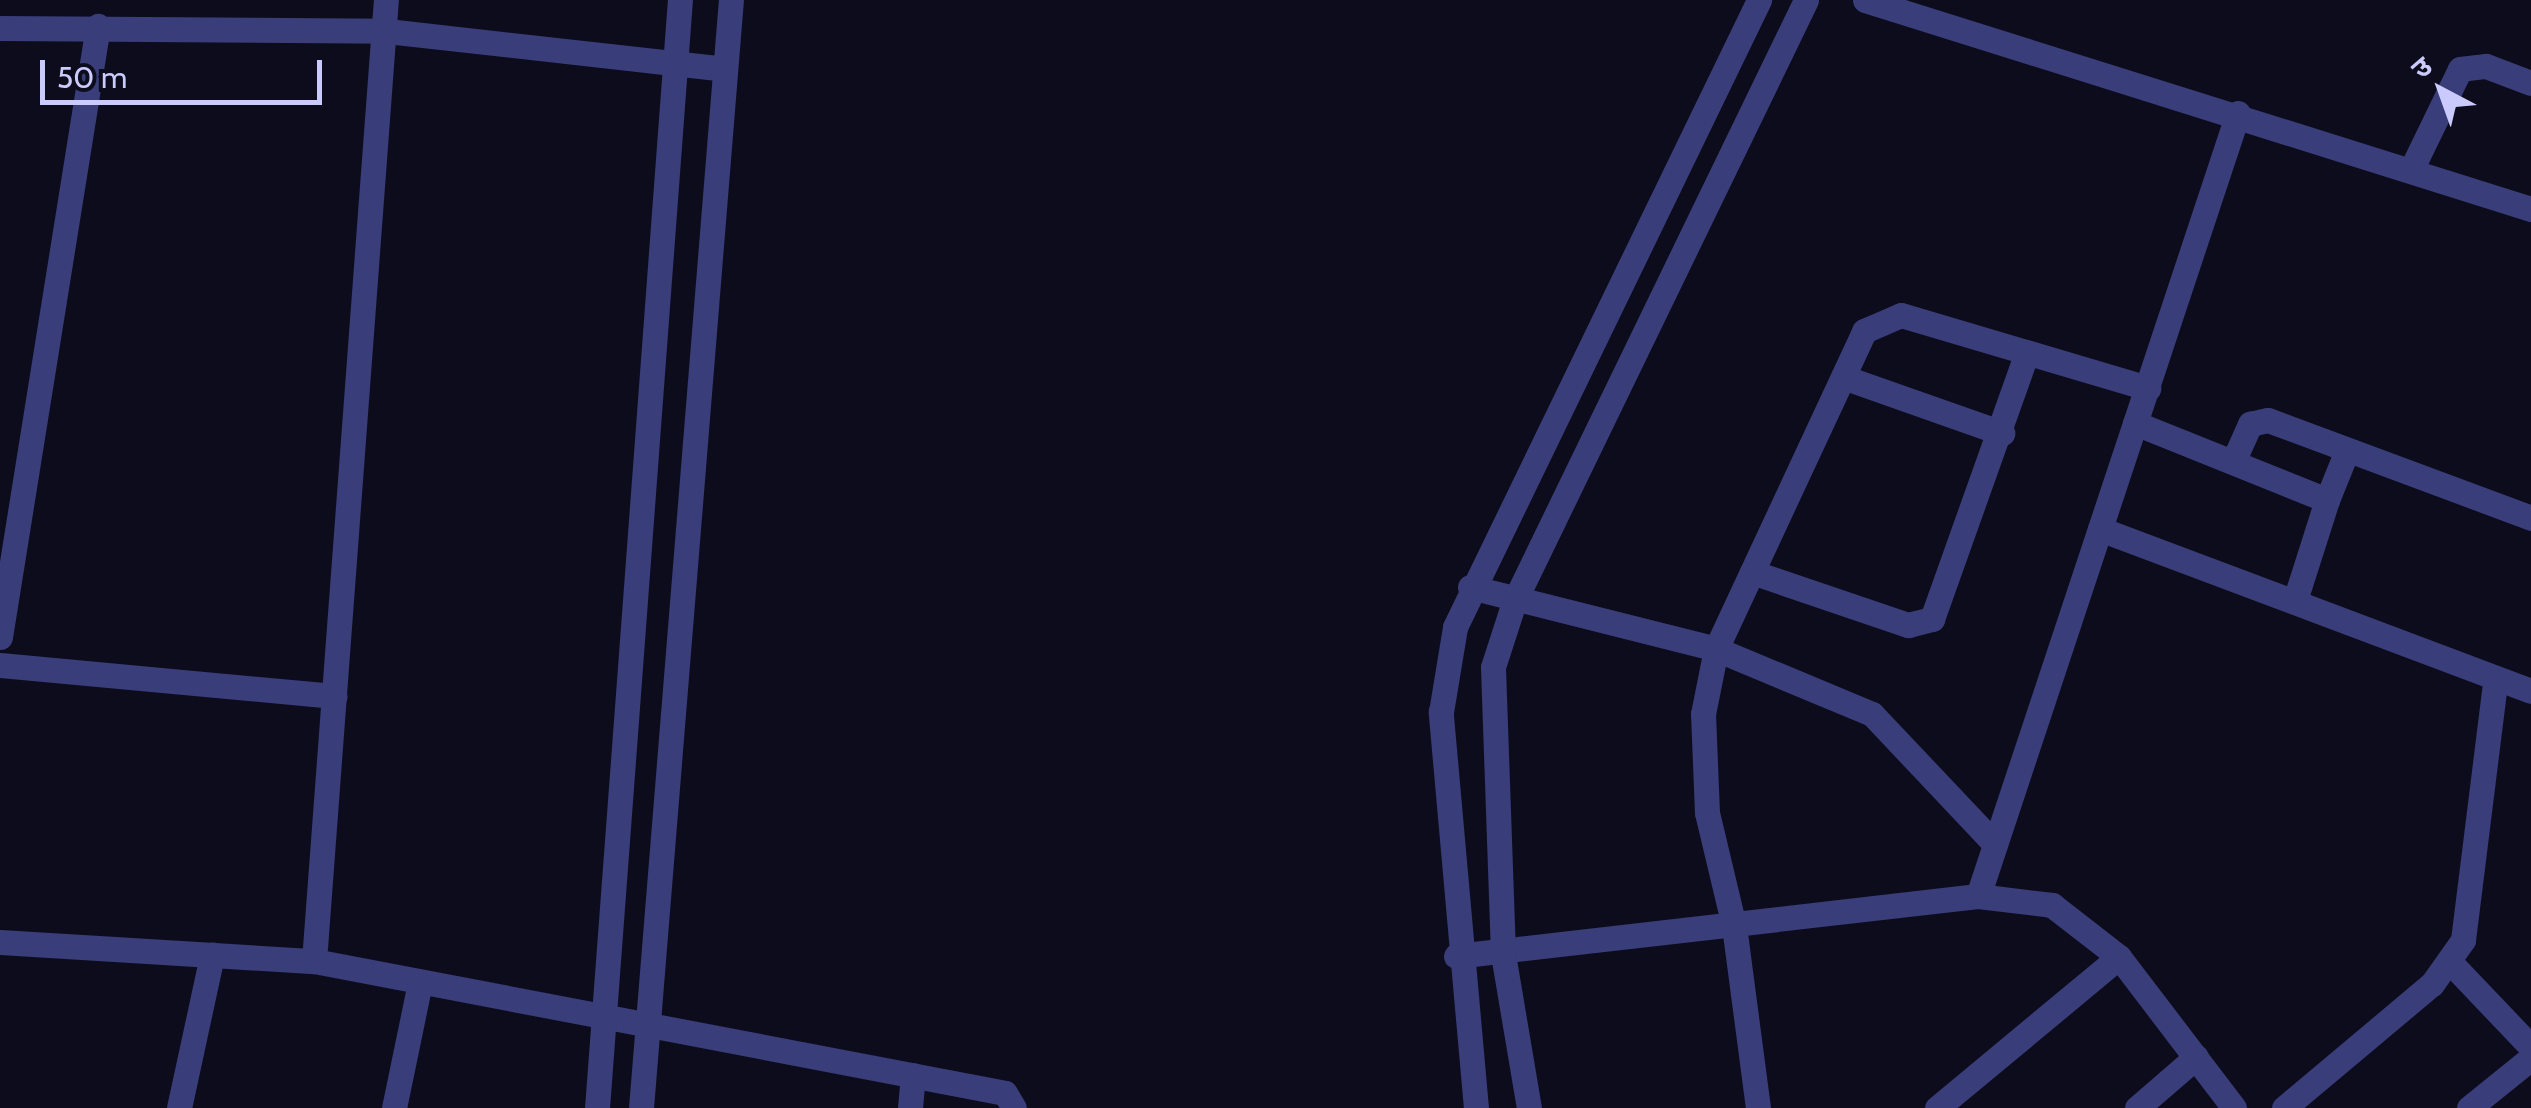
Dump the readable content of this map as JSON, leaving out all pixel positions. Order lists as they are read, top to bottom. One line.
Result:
{"scale_bar":"50 m","north":"top left"}
